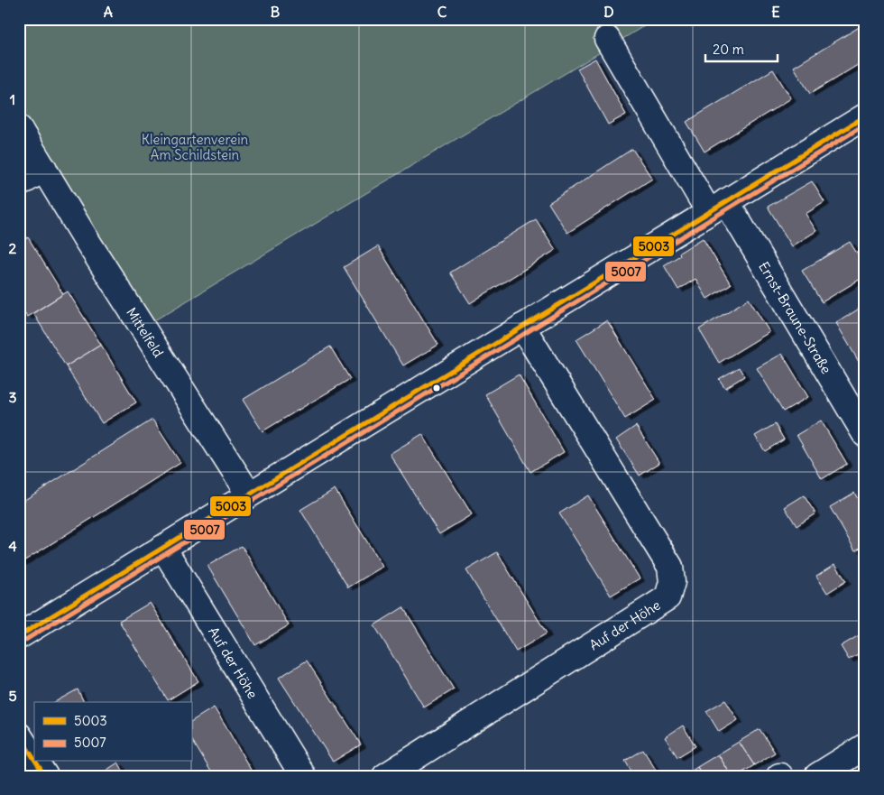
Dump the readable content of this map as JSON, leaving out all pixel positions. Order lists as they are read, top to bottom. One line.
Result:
{"streets":{"street":["Ernst-Braune-Straße","Mittelfeld","Auf der Höhe"]},"parks":["Kleingartenverein Am Schildstein"],"lines":["transit line 5003","transit line 5007"],"legend":["5003","5007"],"scale_bar":"20 m","grid":{"columns":["A","B","C","D","E"],"rows":["1","2","3","4","5"]}}
